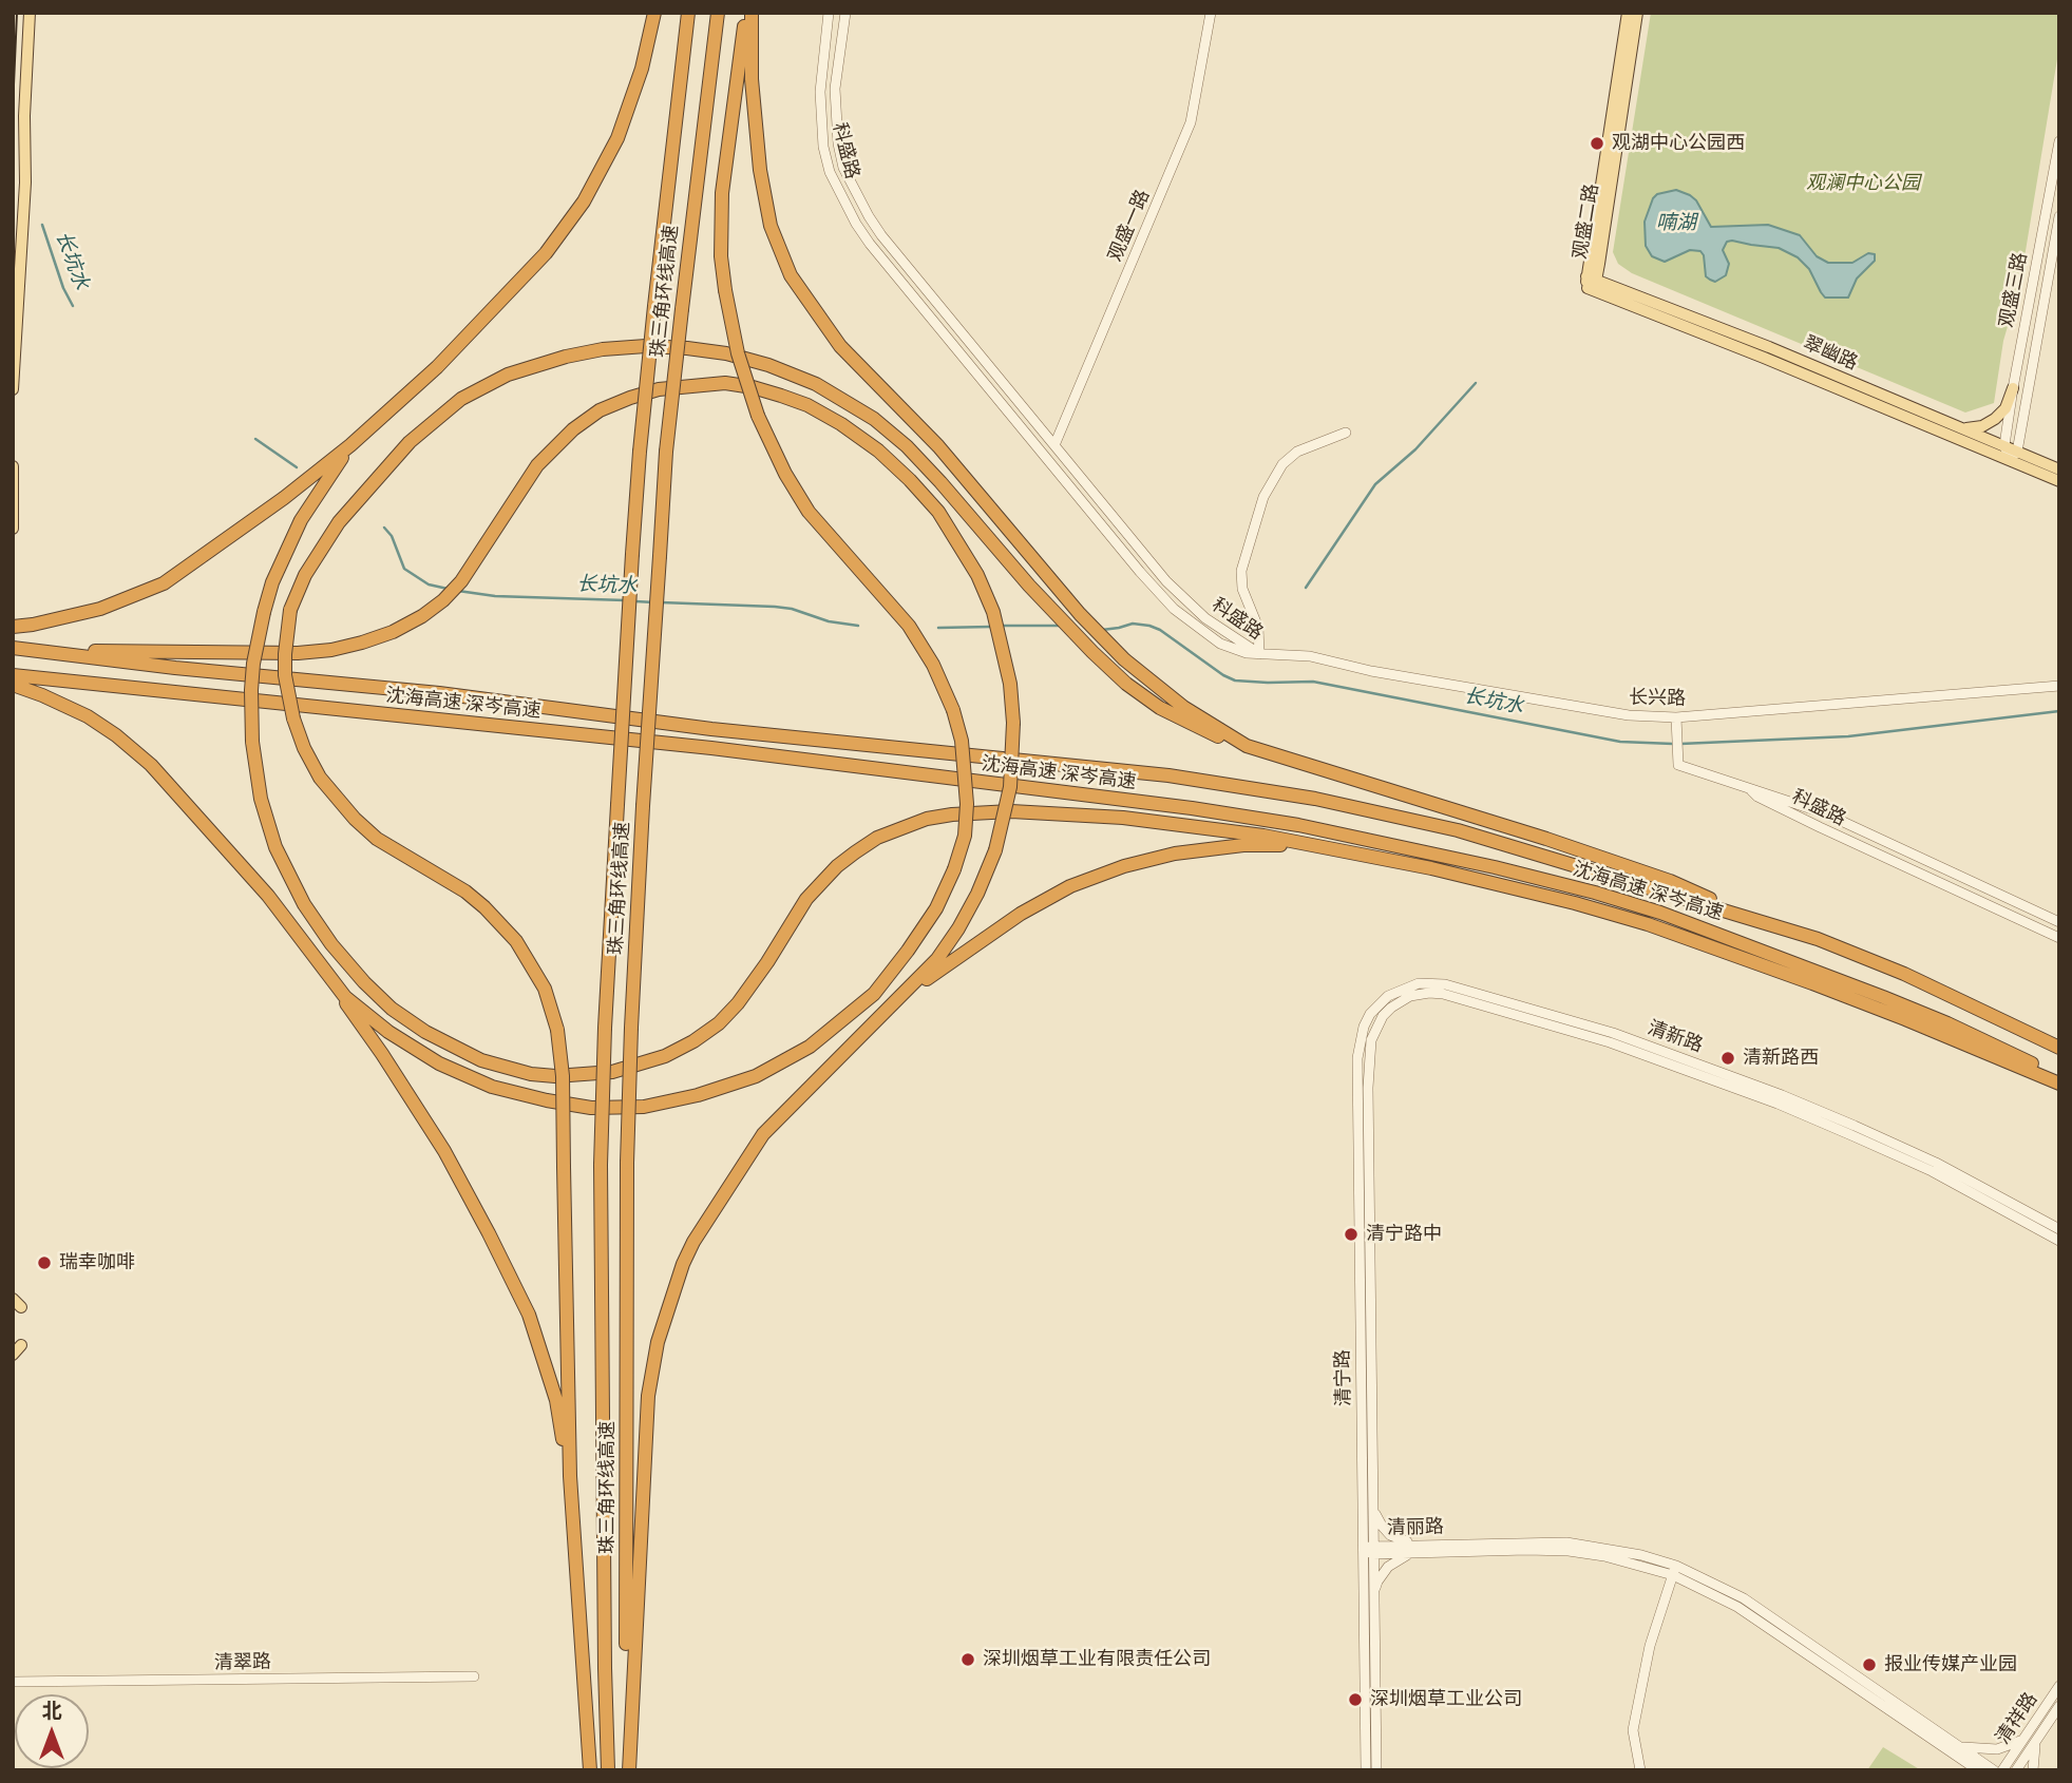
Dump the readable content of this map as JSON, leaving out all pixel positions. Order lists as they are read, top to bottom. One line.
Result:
{"streets":{"highway":["珠三角环线高速","沈海高速 深岑高速"],"main road":["观盛二路","翠幽路"],"street":["科盛路","观盛一路","观盛三路","长兴路","清新路","清宁路","清丽路","清翠路","清祥路"]},"crossings":[["科盛路","观盛一路"],["科盛路","长兴路"],["观盛二路","翠幽路"],["观盛三路","翠幽路"],["清新路","清宁路"],["清宁路","清丽路"]],"water":["喃湖","长坑水"],"parks":["观澜中心公园"],"places":["观湖中心公园西","清新路西","清宁路中","瑞幸咖啡","深圳烟草工业有限责任公司","报业传媒产业园","深圳烟草工业公司"],"north":"top"}
